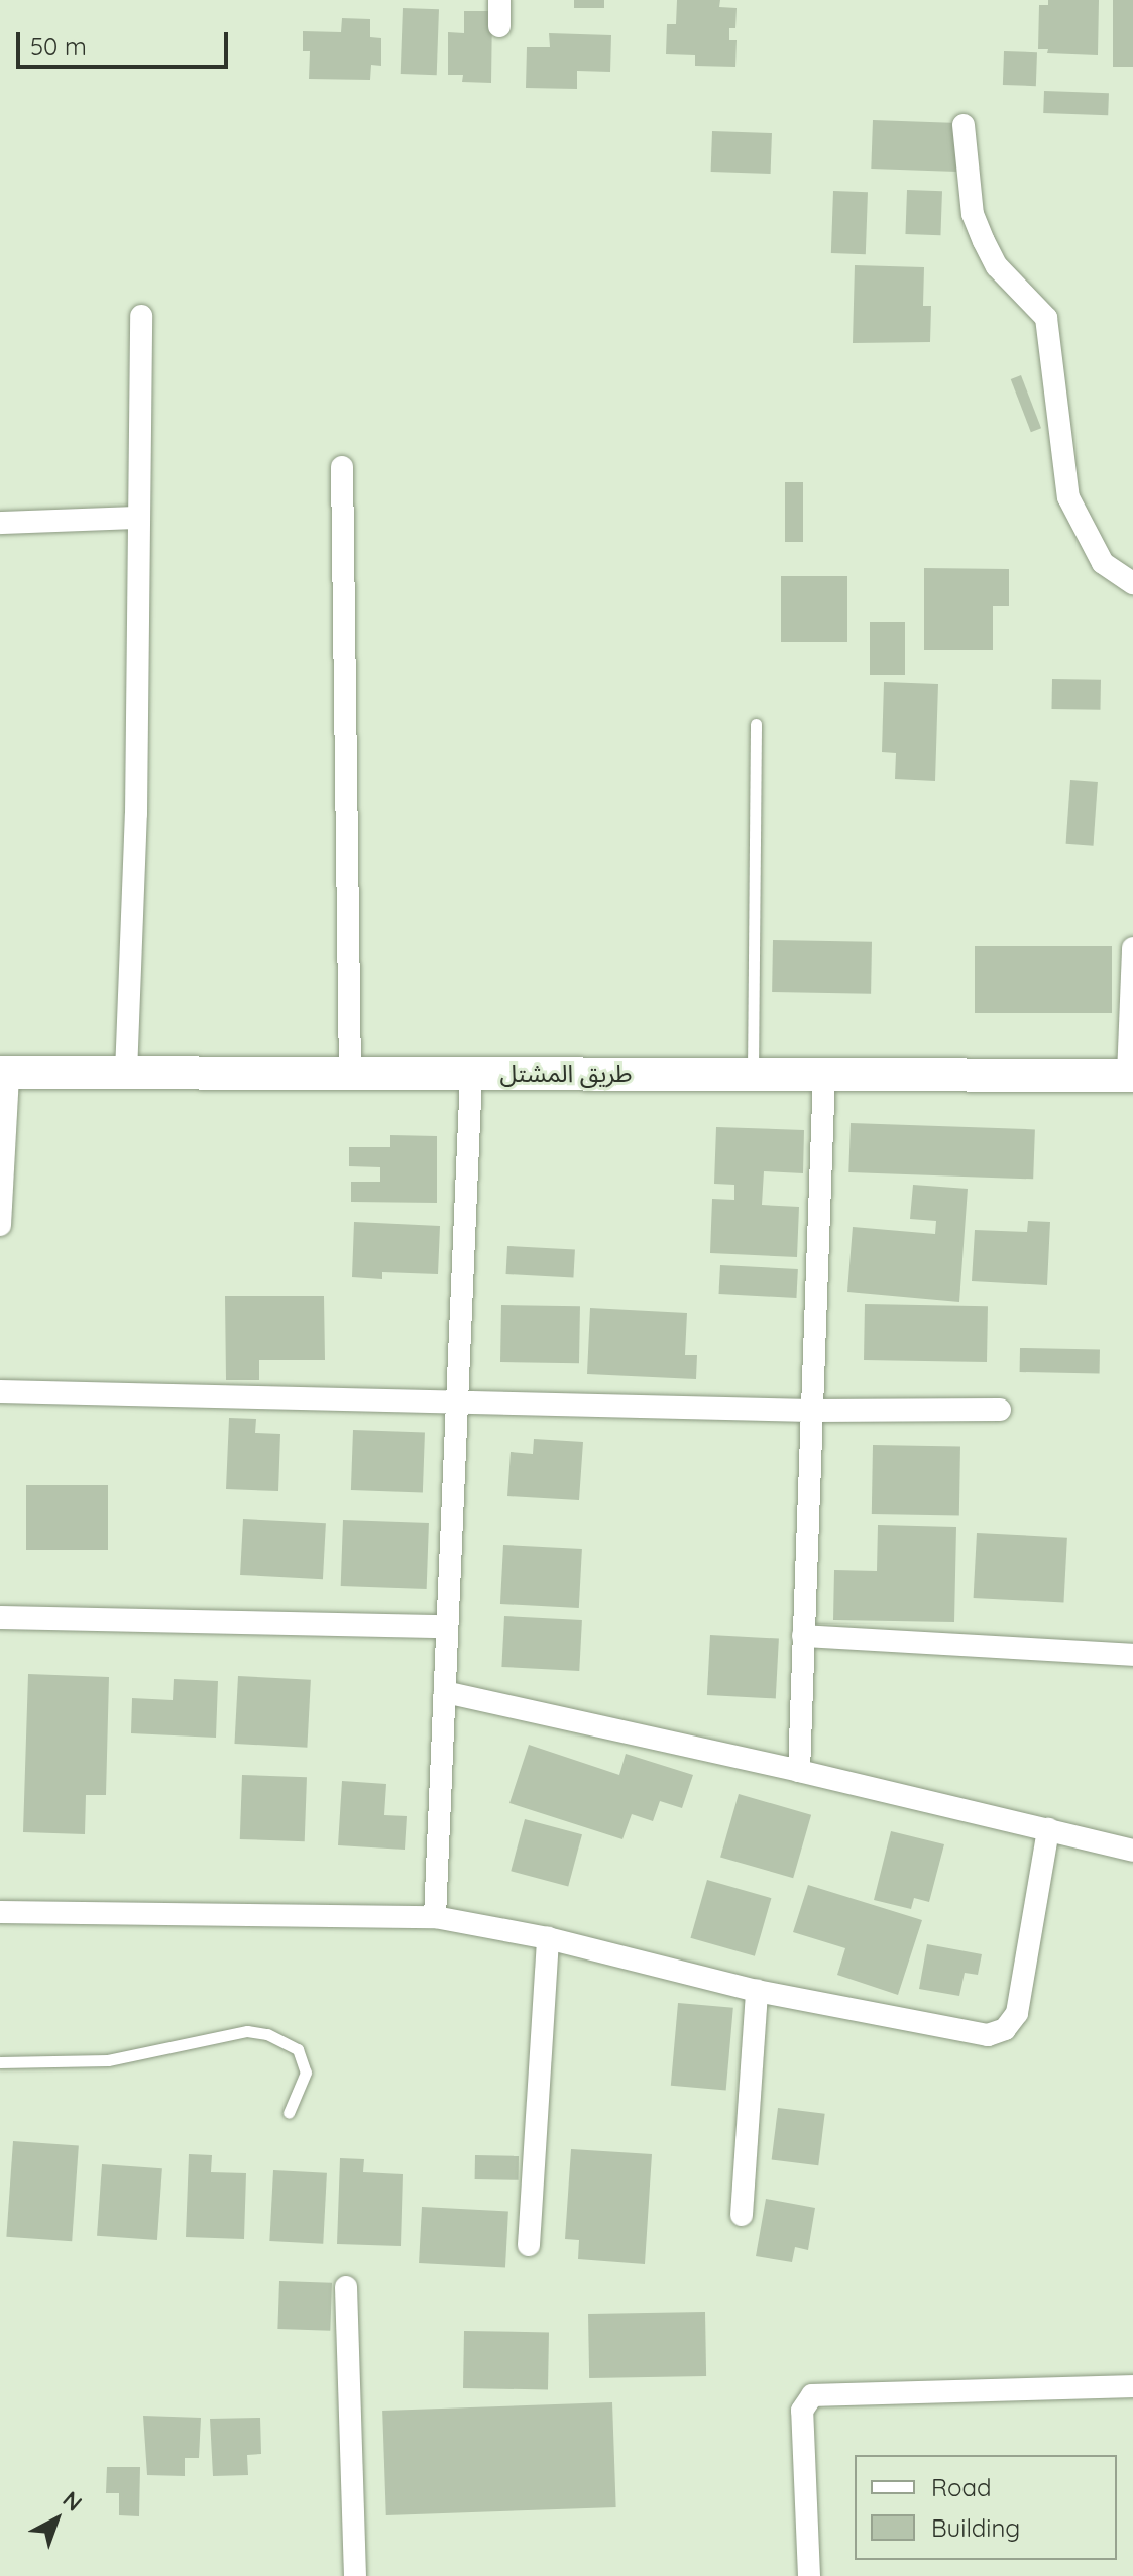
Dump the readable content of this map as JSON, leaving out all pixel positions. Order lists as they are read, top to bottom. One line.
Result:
{"streets":{"main road":["طريق المشتل"]},"legend":["Road","Building"],"scale_bar":"50 m","north":"top right"}
